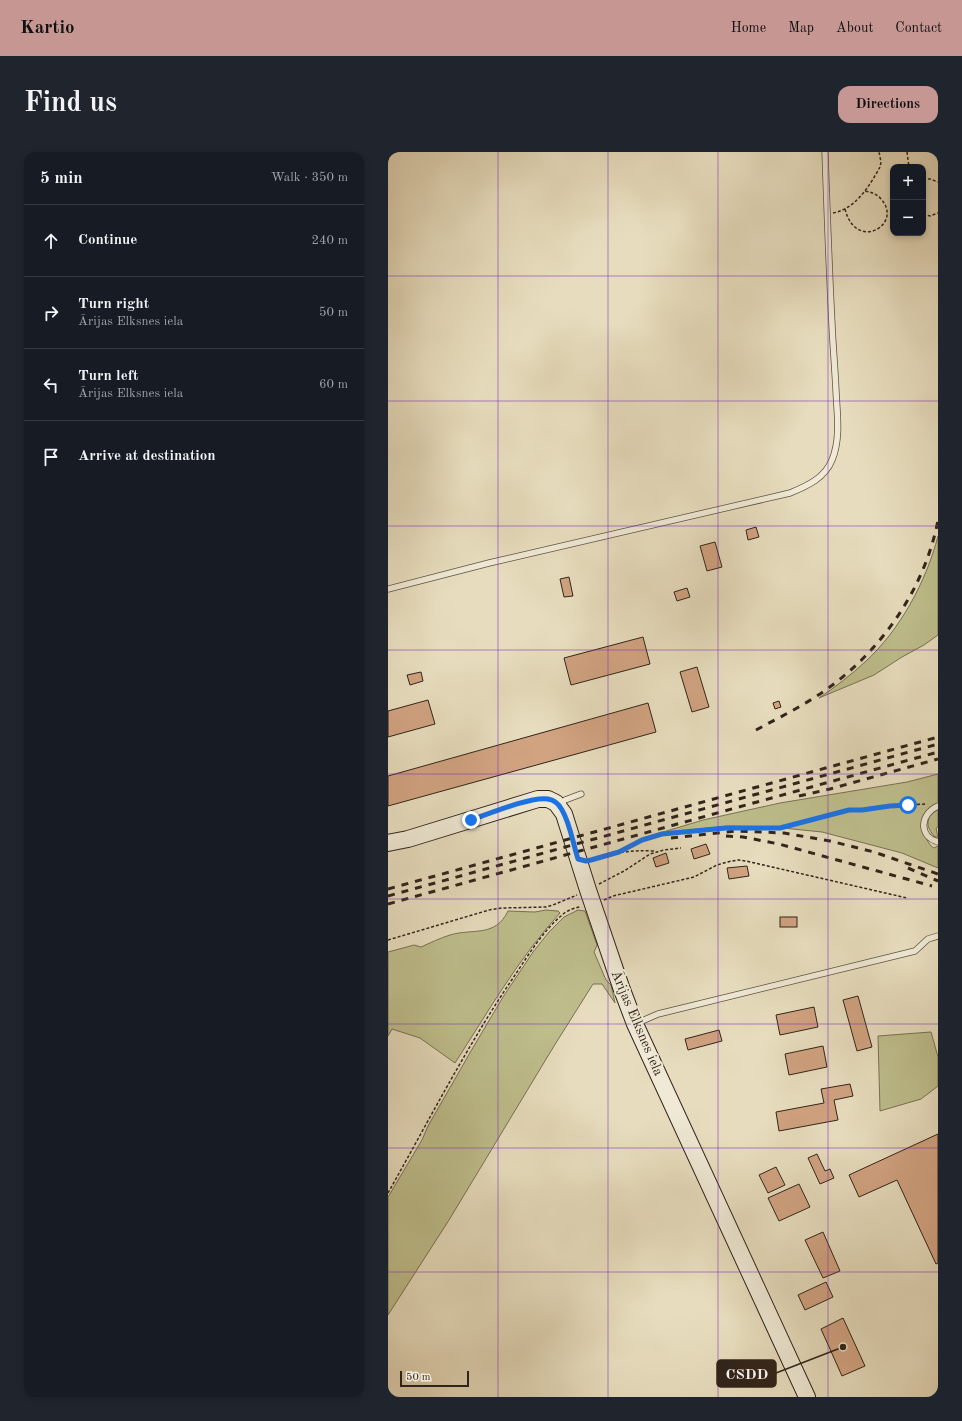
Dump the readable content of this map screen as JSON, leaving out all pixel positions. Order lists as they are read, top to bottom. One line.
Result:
{"streets":{"street":["Ārijas Elksnes iela"]},"places":["CSDD"],"scale_bar":"50 m","page":{"header":"Kartio","nav":["Home","Map","About","Contact"],"buttons":"Directions","title":"Find us","heading":["5 min","Walk · 350 m"],"map_buttons":["+","−"],"list":[["Continue","240 m"],["Turn right","Ārijas Elksnes iela","50 m"],["Turn left","Ārijas Elksnes iela","60 m"],"Arrive at destination"],"scale":"50 m"}}
